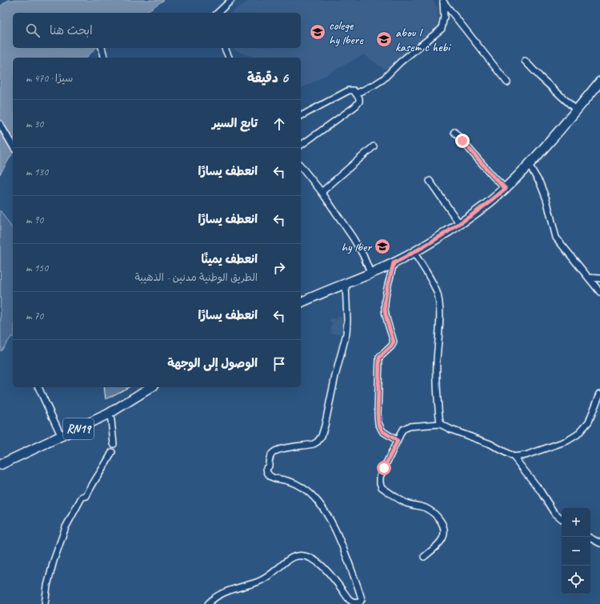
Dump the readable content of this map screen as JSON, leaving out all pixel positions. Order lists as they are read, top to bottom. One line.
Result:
{"streets":{"main road":["RN19"]},"places":{"school or university":["colege hy lbere","abou l kasem c hebi","hy lber"]},"page":{"search":"ابحث هنا","heading":["6 دقيقة","سيرًا · 470 m"],"list":[["تابع السير","30 m"],["انعطف يسارًا","130 m"],["انعطف يسارًا","90 m"],["انعطف يمينًا","الطريق الوطنية مدنين - الذهيبة","150 m"],["انعطف يسارًا","70 m"],"الوصول إلى الوجهة"],"map_buttons":["+","−"]}}
